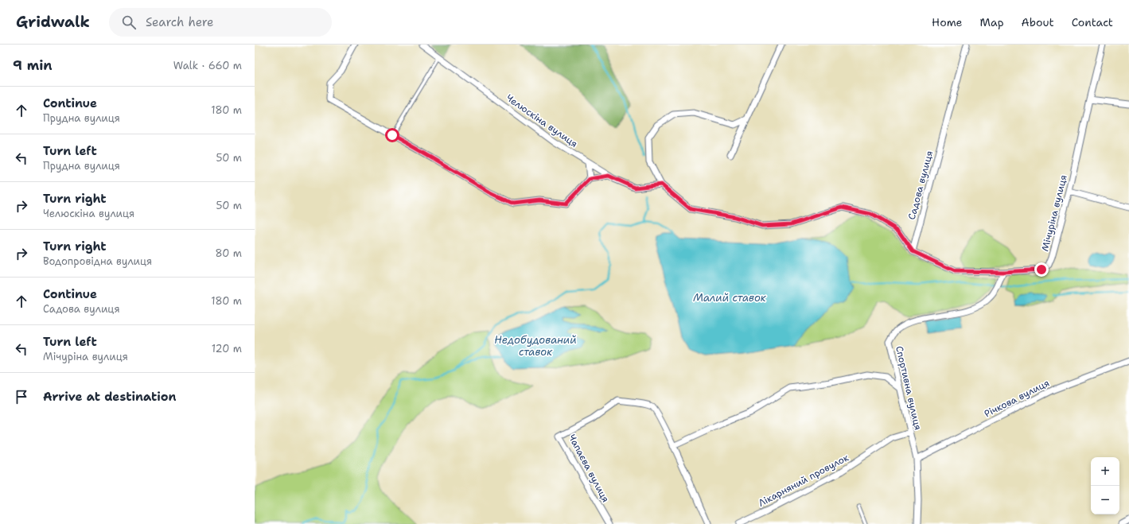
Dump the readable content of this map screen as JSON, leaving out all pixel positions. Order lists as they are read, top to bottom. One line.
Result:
{"streets":{"street":["Челюскіна вулиця","Садова вулиця","Мічуріна вулиця","Спортивна вулиця","Річкова вулиця","Чапаєва вулиця","Лікарняний провулок"]},"crossings":[["Садова вулиця","Мічуріна вулиця"],["Мічуріна вулиця","Спортивна вулиця"],["Спортивна вулиця","Річкова вулиця"],["Спортивна вулиця","Лікарняний провулок"]],"water":["Малий ставок","Недобудований ставок"],"page":{"header":"Gridwalk","search":"Search here","nav":["Home","Map","About","Contact"],"heading":["9 min","Walk · 660 m"],"list":[["Continue","Прудна вулиця","180 m"],["Turn left","Прудна вулиця","50 m"],["Turn right","Челюскіна вулиця","50 m"],["Turn right","Водопровідна вулиця","80 m"],["Continue","Садова вулиця","180 m"],["Turn left","Мічуріна вулиця","120 m"],"Arrive at destination"],"map_buttons":["+","−"]}}
